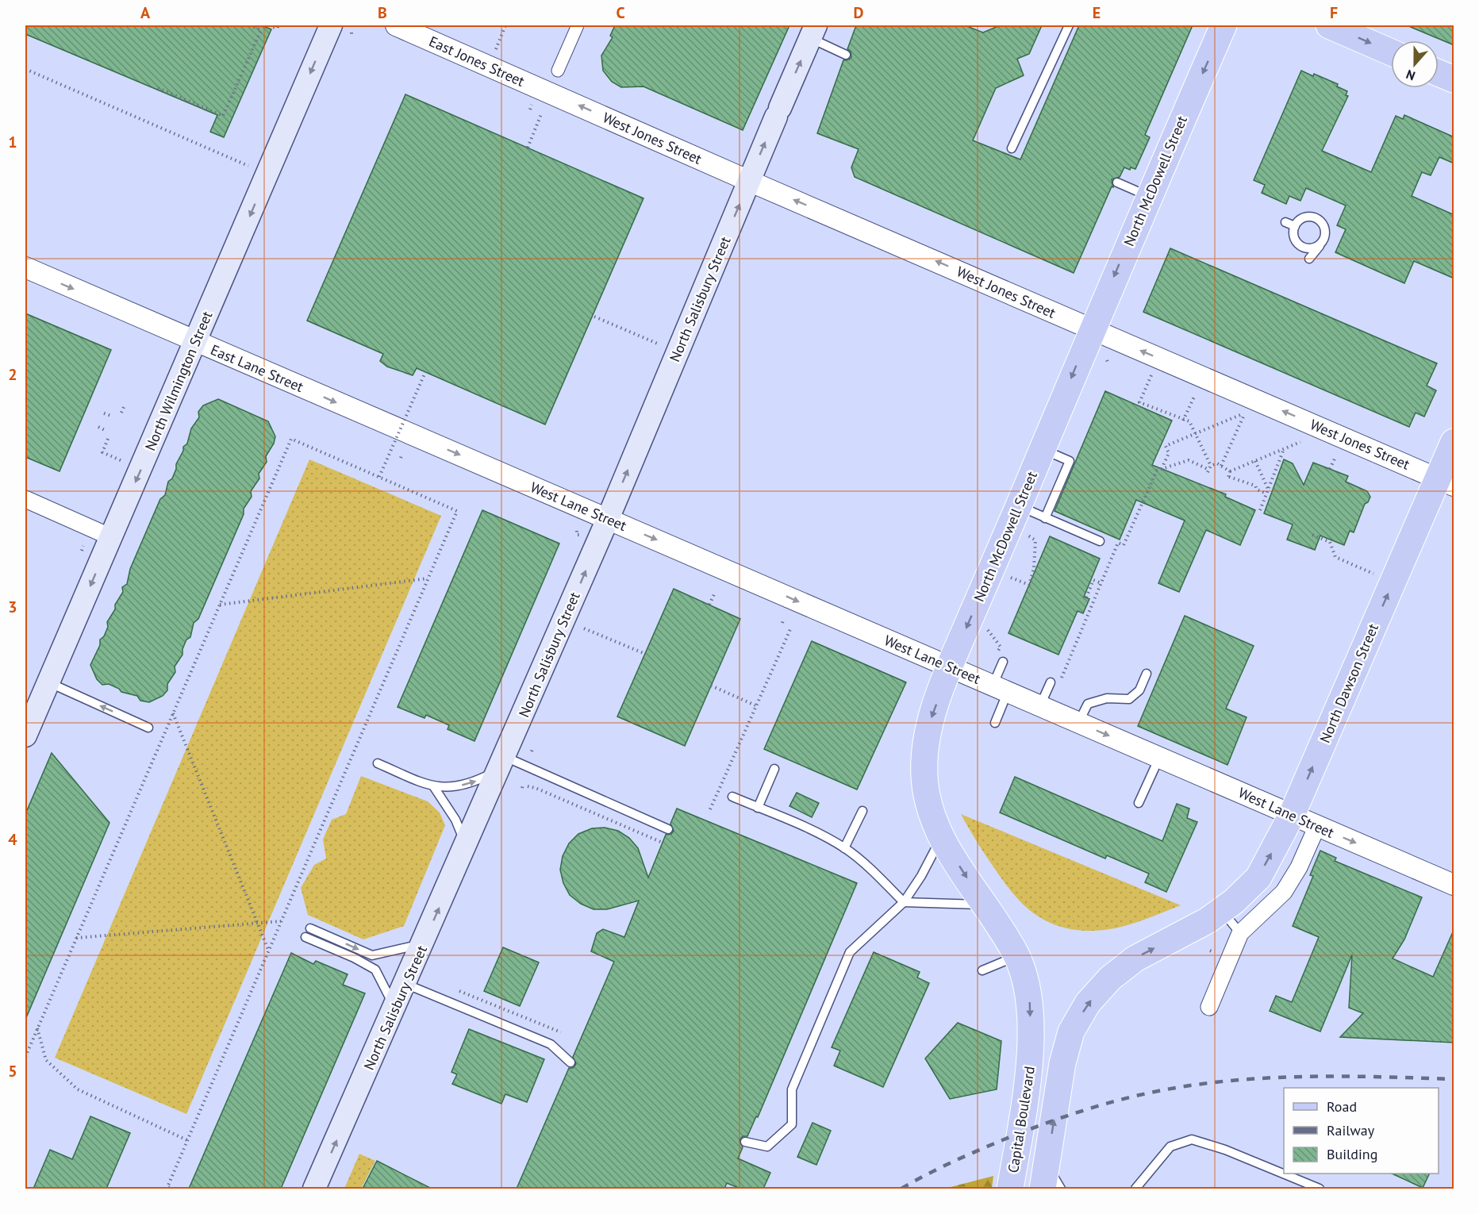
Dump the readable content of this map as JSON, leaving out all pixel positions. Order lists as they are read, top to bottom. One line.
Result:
{"streets":{"main road":["North McDowell Street","North Salisbury Street","North Wilmington Street","North Dawson Street","Capital Boulevard"],"street":["East Jones Street","West Jones Street","East Lane Street","West Lane Street"]},"crossings":[["East Jones Street","West Jones Street"],["West Jones Street","North McDowell Street"],["West Jones Street","North Salisbury Street"],["West Jones Street","North Dawson Street"],["North McDowell Street","West Lane Street"],["North McDowell Street","Capital Boulevard"],["North Salisbury Street","West Lane Street"],["East Lane Street","North Wilmington Street"],["East Lane Street","West Lane Street"],["West Lane Street","North Dawson Street"]],"one_way":["West Jones Street","North McDowell Street","North Salisbury Street","East Lane Street","North Wilmington Street","West Lane Street","North Dawson Street"],"legend":["Road","Railway","Building"],"north":"bottom","grid":{"columns":["A","B","C","D","E","F"],"rows":["1","2","3","4","5"]}}
